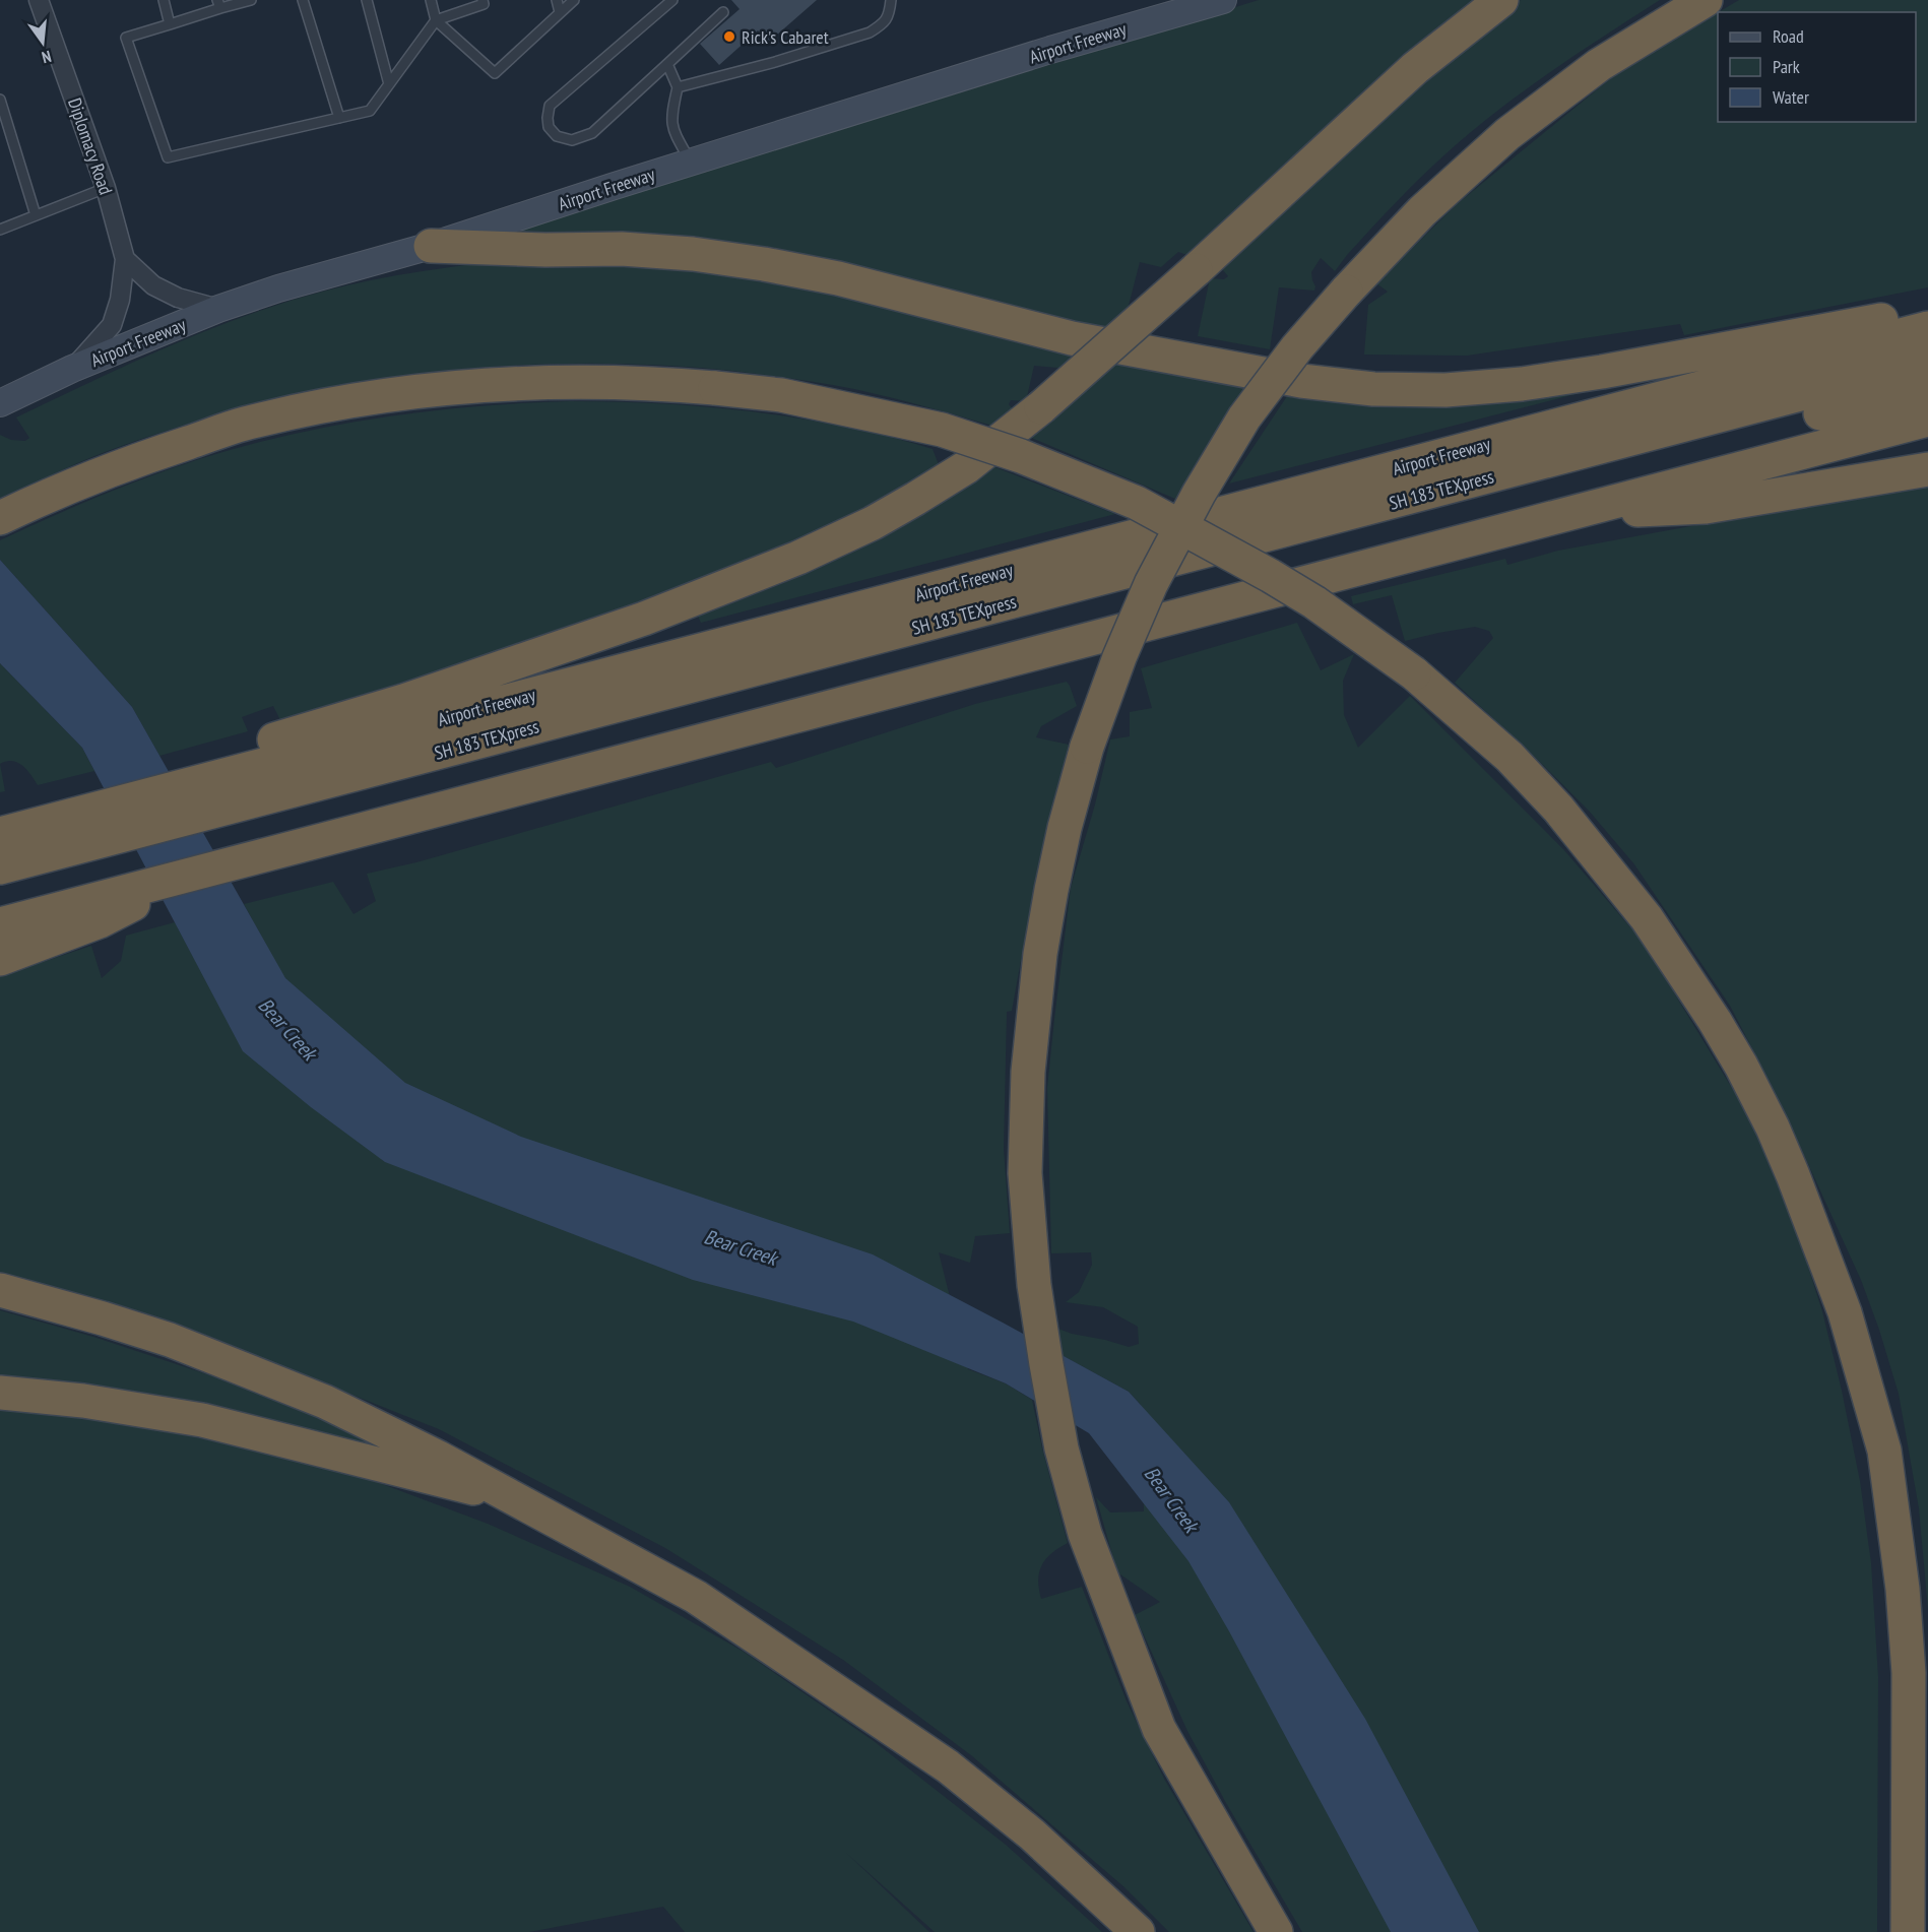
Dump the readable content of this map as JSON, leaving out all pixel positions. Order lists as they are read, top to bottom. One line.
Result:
{"streets":{"highway":["Airport Freeway","SH 183 TEXpress"],"street":["Diplomacy Road"]},"crossings":[["Airport Freeway","Diplomacy Road"]],"water":["Bear Creek"],"places":["Rick's Cabaret"],"legend":["Road","Park","Water"],"north":"bottom"}
